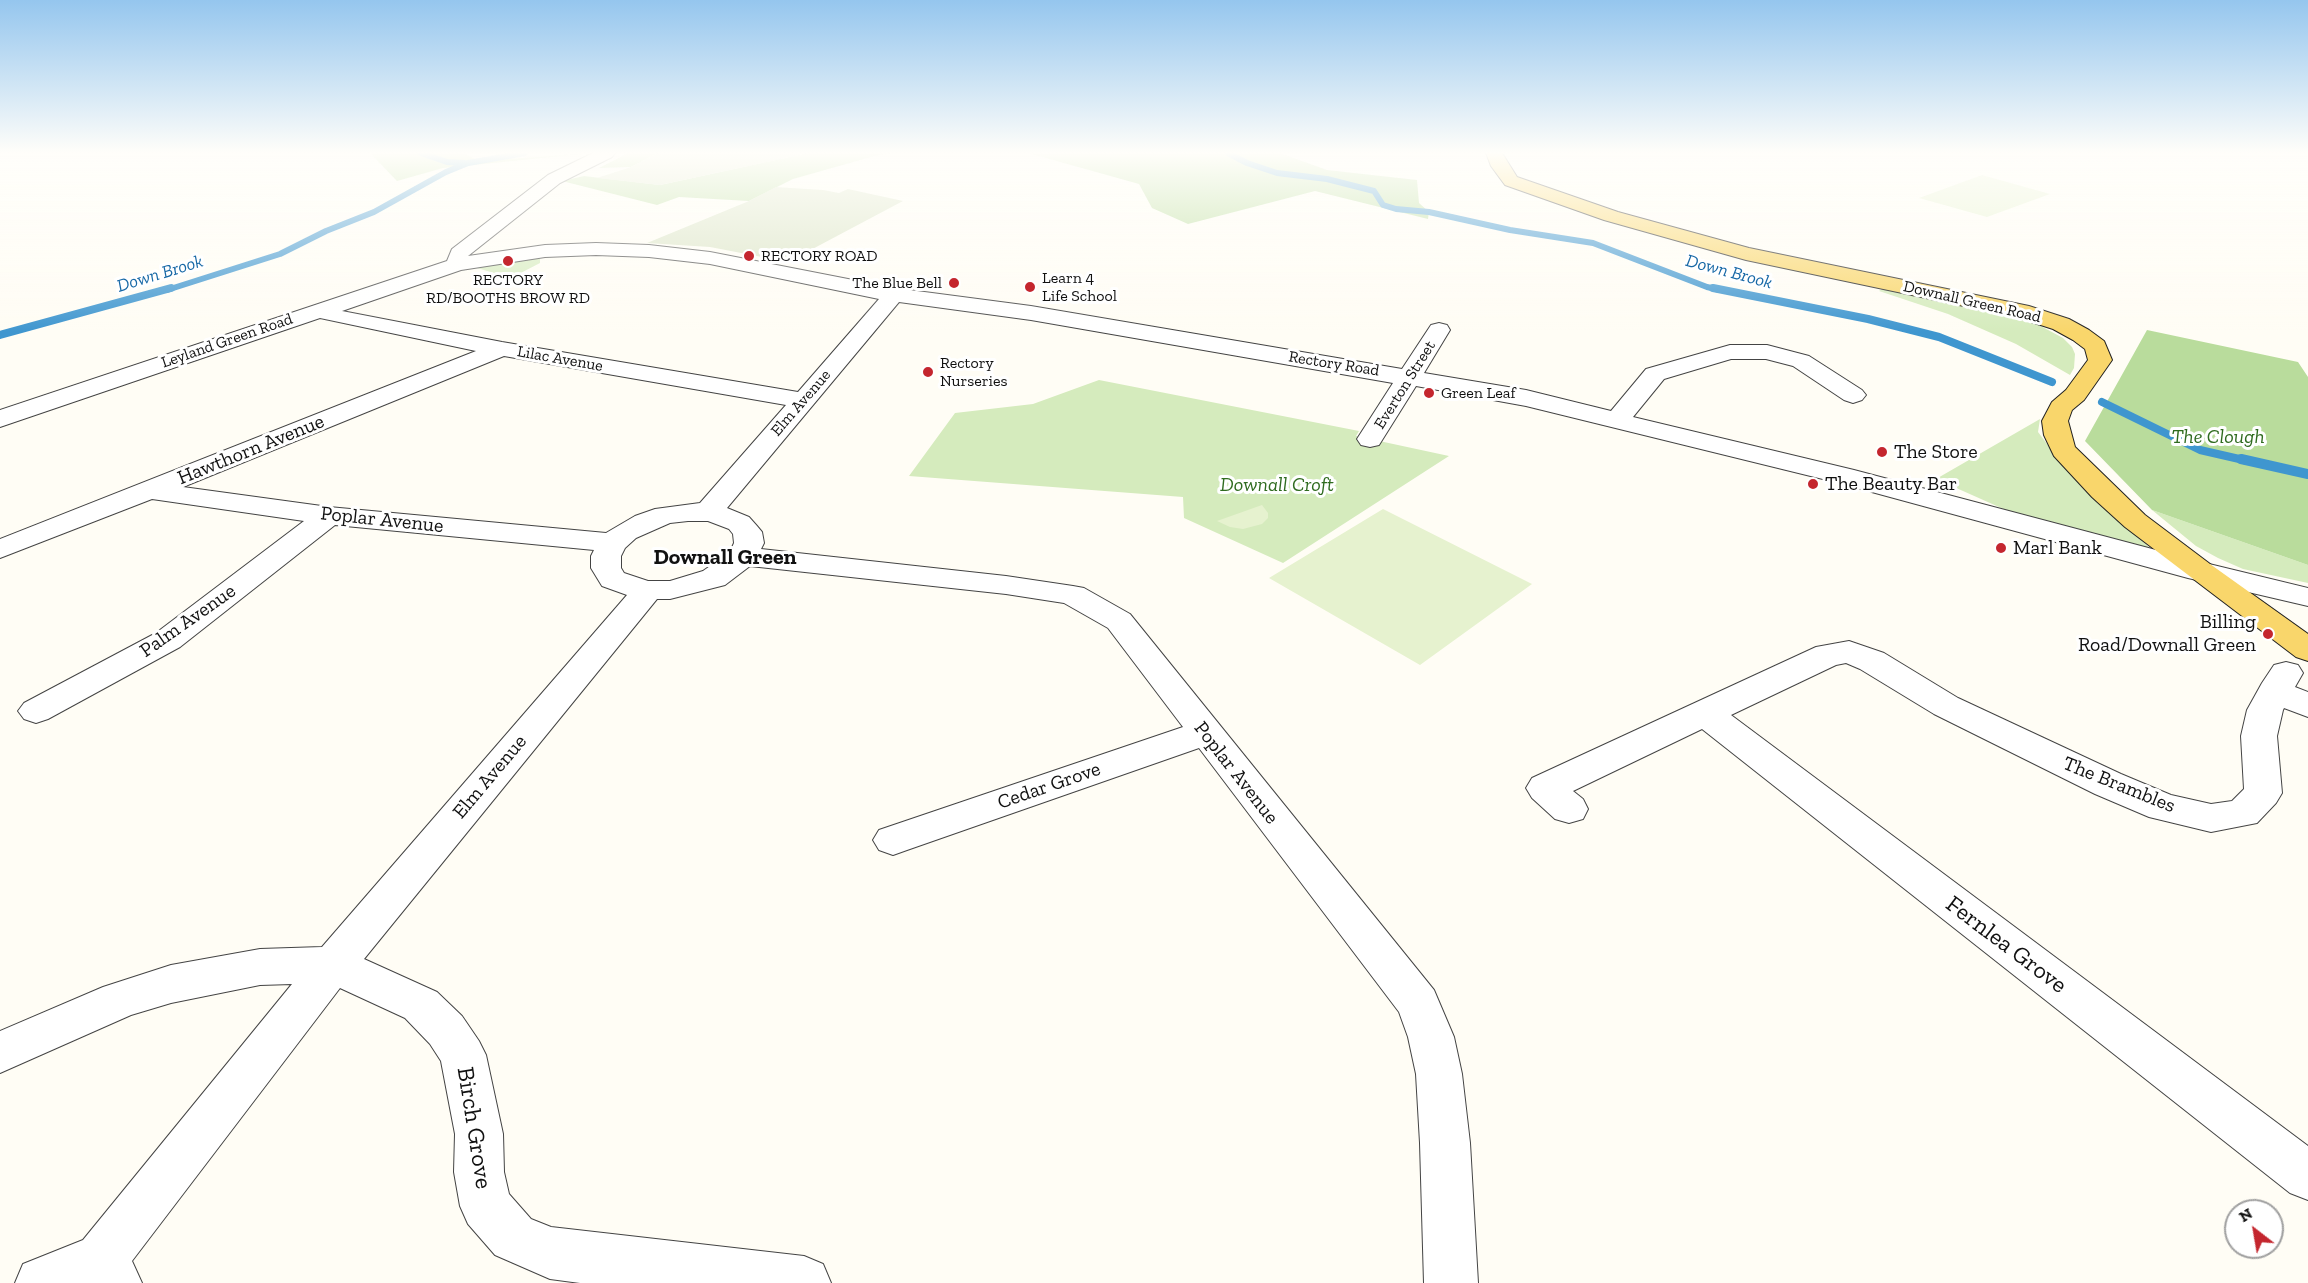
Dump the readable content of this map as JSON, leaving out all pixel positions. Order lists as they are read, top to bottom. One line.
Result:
{"streets":{"main road":["Downall Green Road"],"street":["Leyland Green Road","Lilac Avenue","Rectory Road","Everton Street","Elm Avenue","Hawthorn Avenue","Poplar Avenue","Palm Avenue","The Brambles","Cedar Grove","Fernlea Grove","Birch Grove"]},"crossings":[["Downall Green Road","Rectory Road"],["Downall Green Road","The Brambles"],["Leyland Green Road","Lilac Avenue"],["Leyland Green Road","Rectory Road"],["Lilac Avenue","Elm Avenue"],["Lilac Avenue","Hawthorn Avenue"],["Rectory Road","Everton Street"],["Rectory Road","Elm Avenue"],["Elm Avenue","Birch Grove"],["Hawthorn Avenue","Poplar Avenue"],["Poplar Avenue","Palm Avenue"],["Poplar Avenue","Cedar Grove"],["The Brambles","Fernlea Grove"]],"districts":["Downall Green"],"water":["Down Brook"],"parks":["The Clough","Downall Croft"],"places":["RECTORY ROAD","RECTORY RD/BOOTHS BROW RD","The Blue Bell","Learn 4 Life School","Rectory Nurseries","Green Leaf","The Store","The Beauty Bar","Marl Bank","Billing Road/Downall Green"],"north":"top left"}
